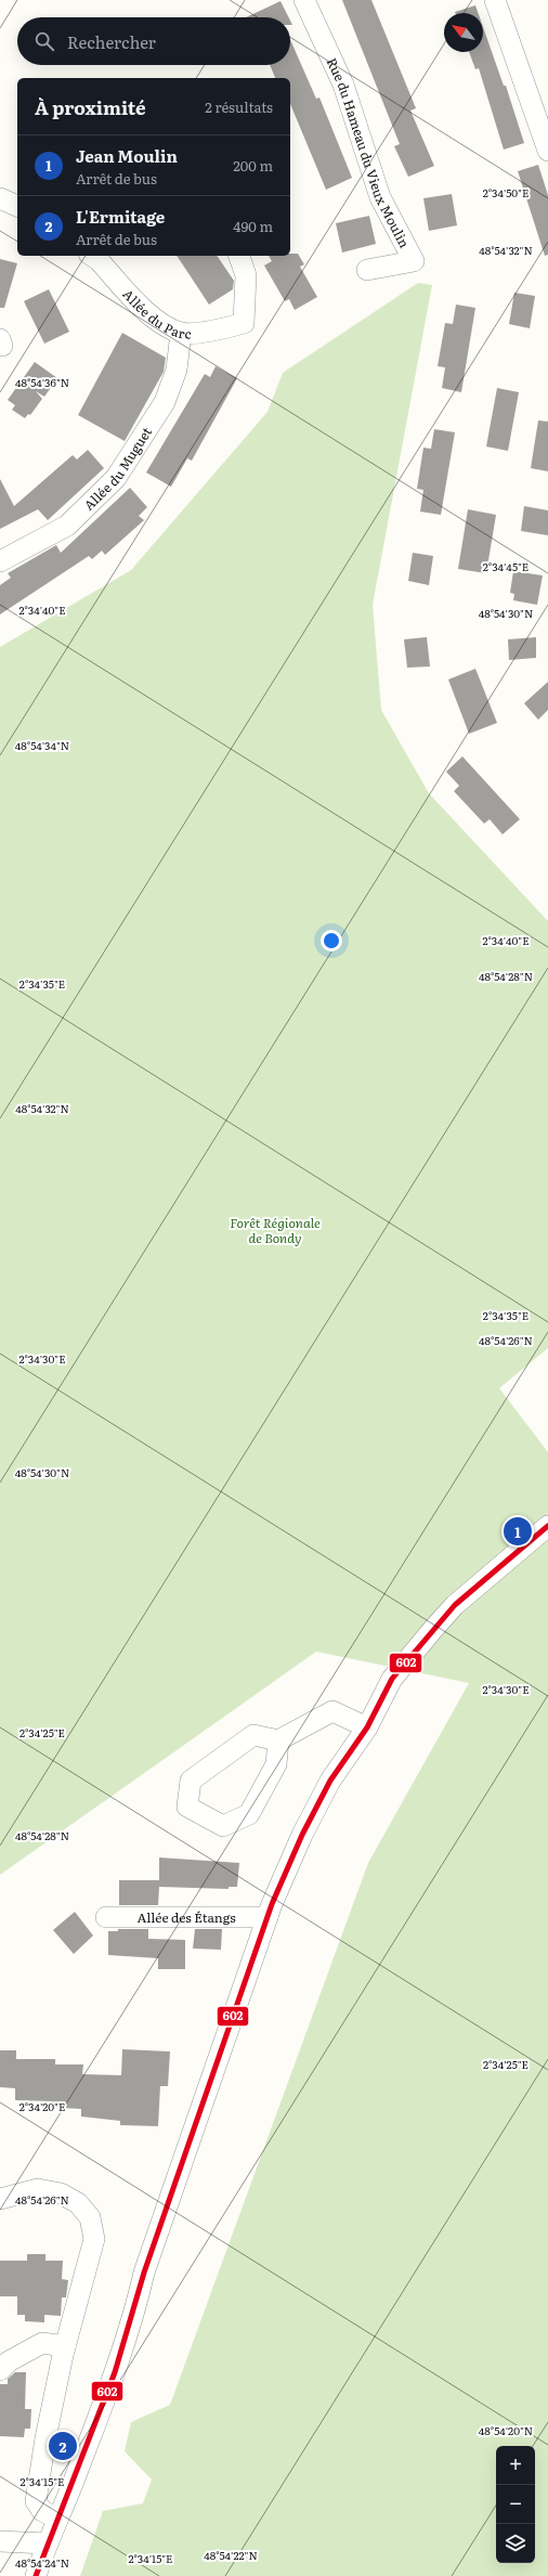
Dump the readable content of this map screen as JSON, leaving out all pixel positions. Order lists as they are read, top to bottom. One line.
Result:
{"streets":{"street":["Rue du Hameau du Vieux Moulin","Allée du Parc","Allée du Muguet","Allée des Étangs"]},"crossings":[["Allée du Parc","Allée du Muguet"]],"parks":["Forêt Régionale de Bondy"],"lines":["transit line 602"],"north":"top left","page":{"search":"Rechercher","heading":["À proximité","2 résultats"],"list":[{"mark":"1","name":"Jean Moulin","note":"Arrêt de bus","value":"200 m"},{"mark":"2","name":"L'Ermitage","note":"Arrêt de bus","value":"490 m"}],"pins":["1","2"],"map_buttons":["+","−"]},"coordinates":["2°34'50\"E","48°54'32\"N","48°54'36\"N","2°34'45\"E","2°34'40\"E","48°54'30\"N","48°54'34\"N","48°54'28\"N","2°34'35\"E","48°54'26\"N","2°34'30\"E","2°34'25\"E","2°34'20\"E","48°54'20\"N","2°34'15\"E","48°54'22\"N","48°54'24\"N"]}
